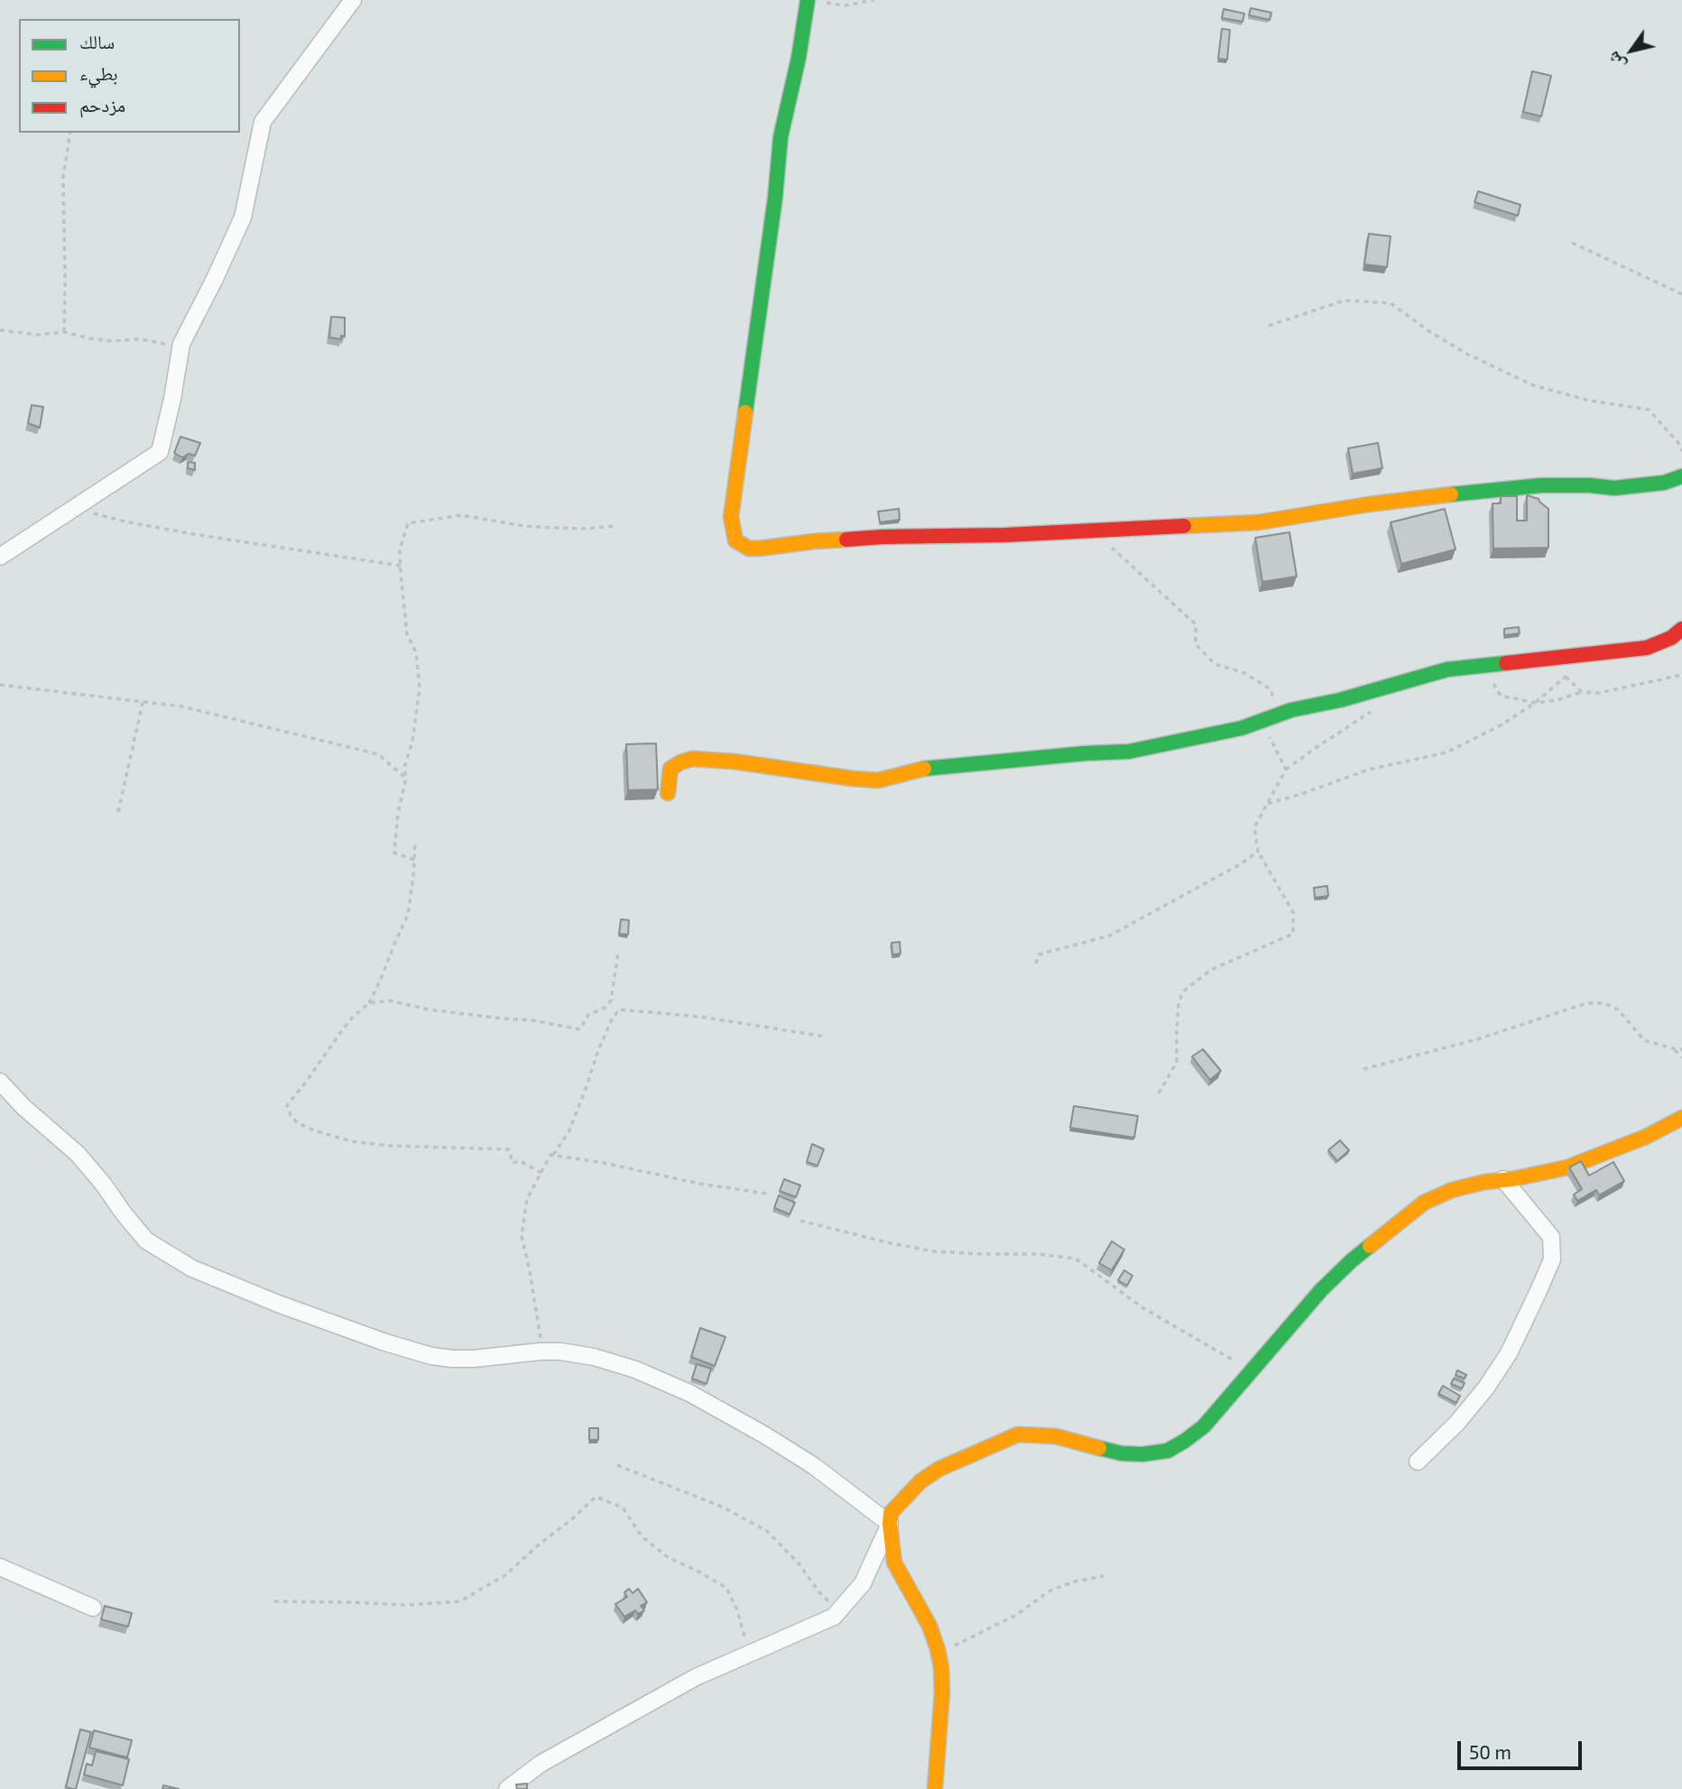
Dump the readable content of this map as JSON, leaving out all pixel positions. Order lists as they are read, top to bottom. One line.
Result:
{"legend":["سالك","بطيء","مزدحم"],"scale_bar":"50 m","north":"bottom left"}
